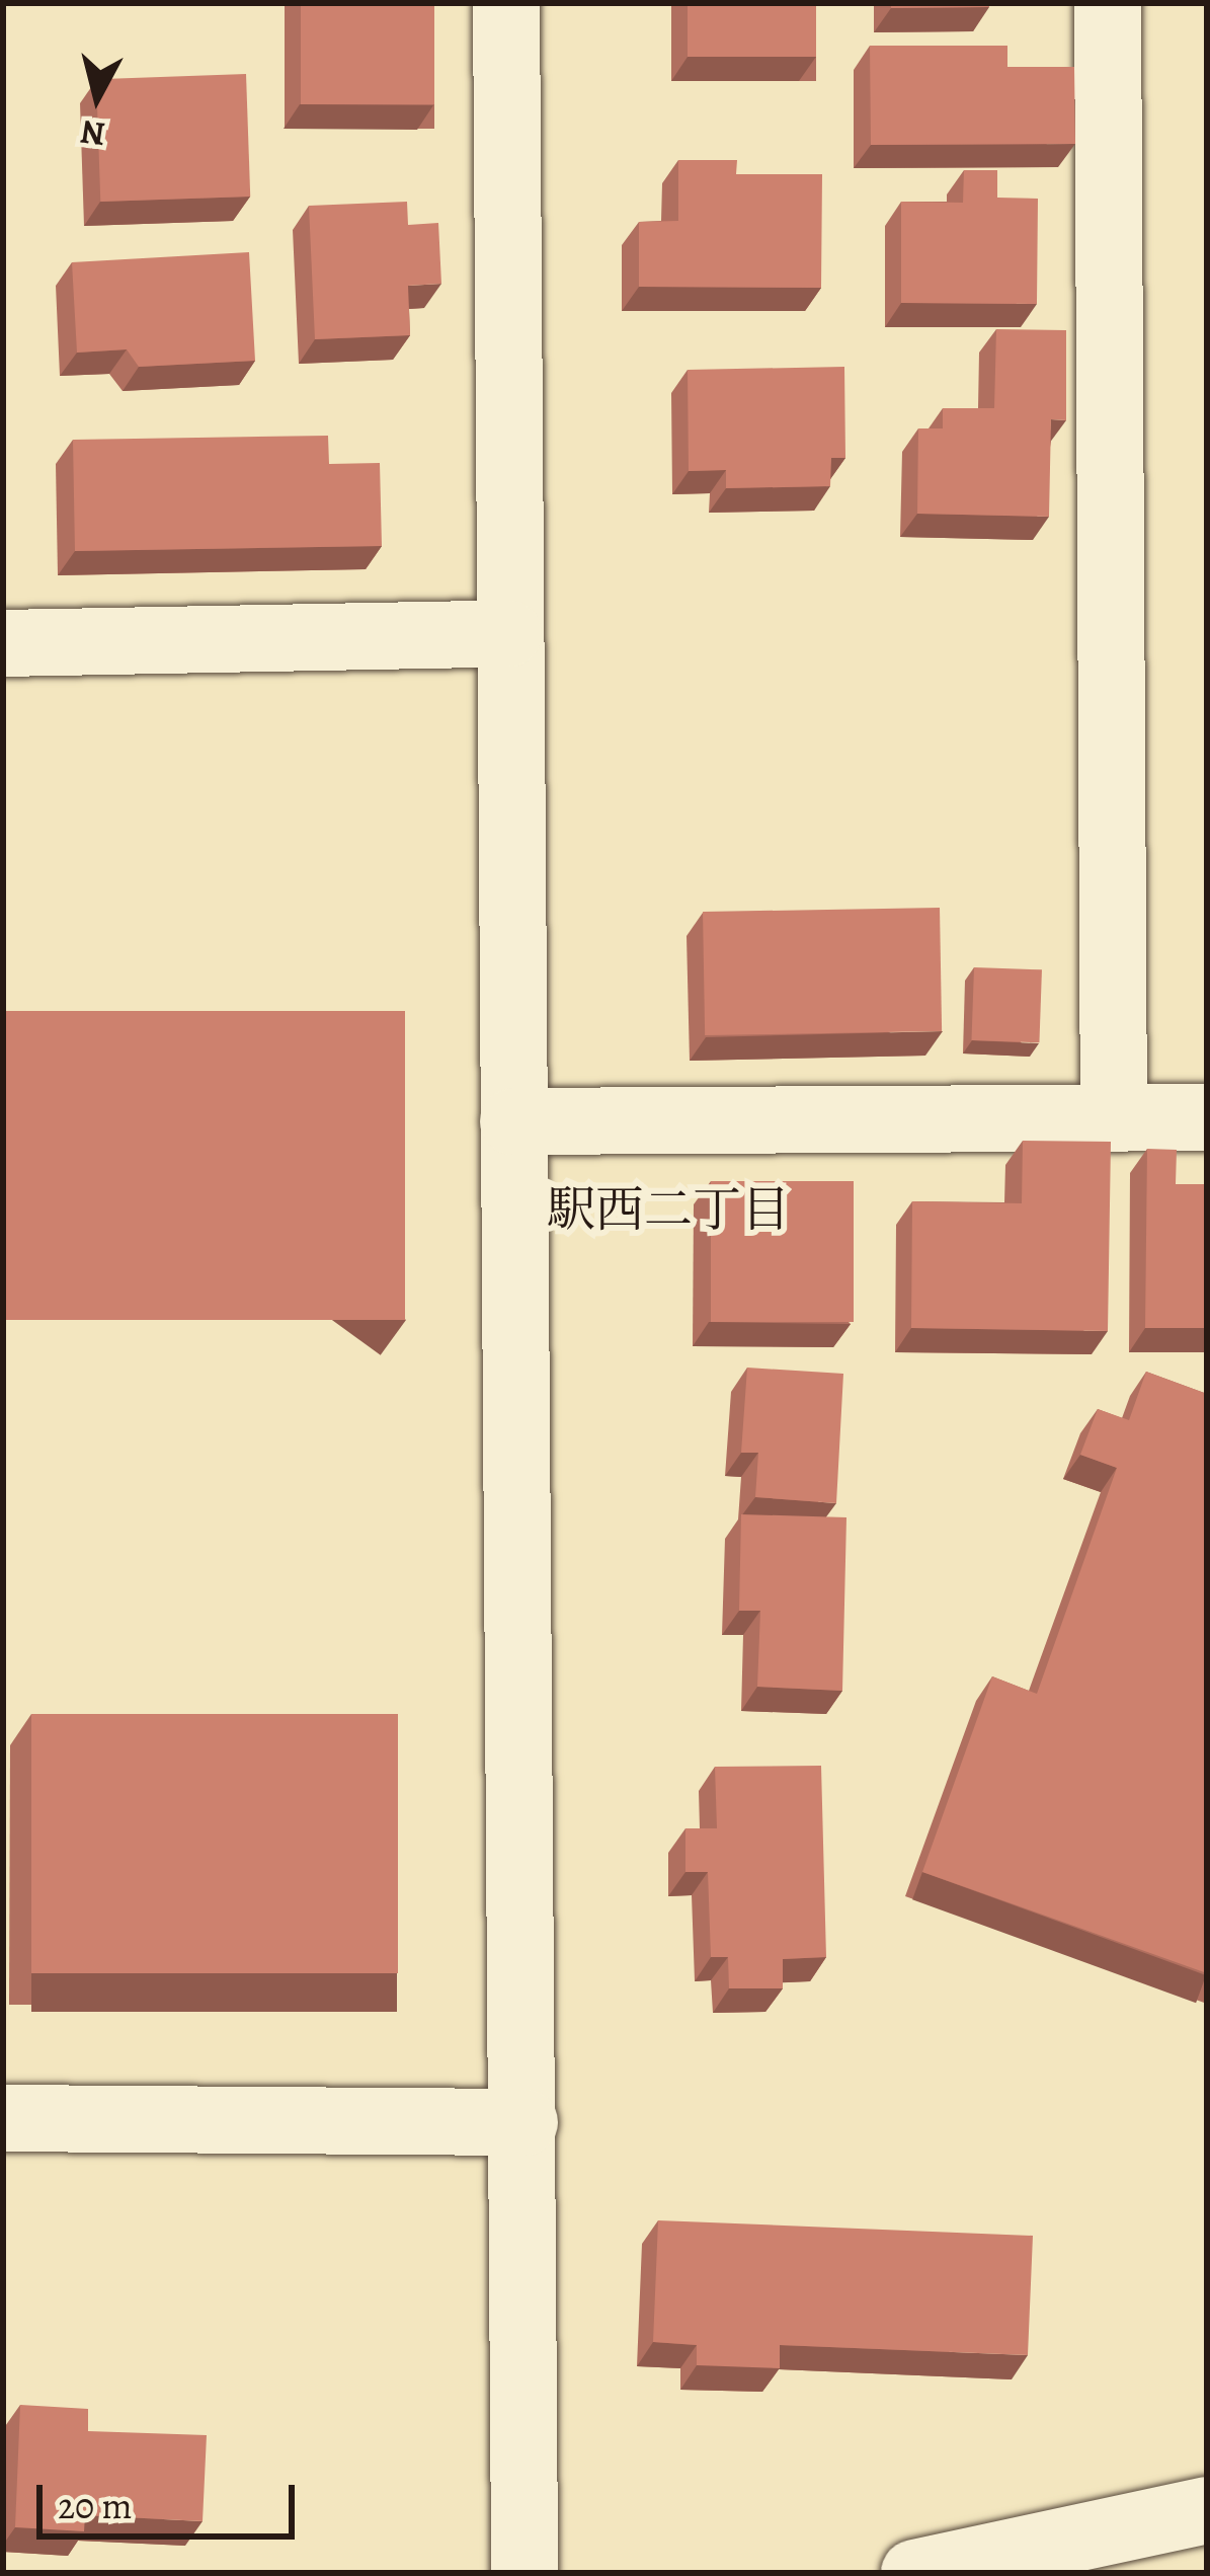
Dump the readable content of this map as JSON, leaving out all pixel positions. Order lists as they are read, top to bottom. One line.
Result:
{"districts":["駅西二丁目"],"scale_bar":"20 m","north":"bottom"}
